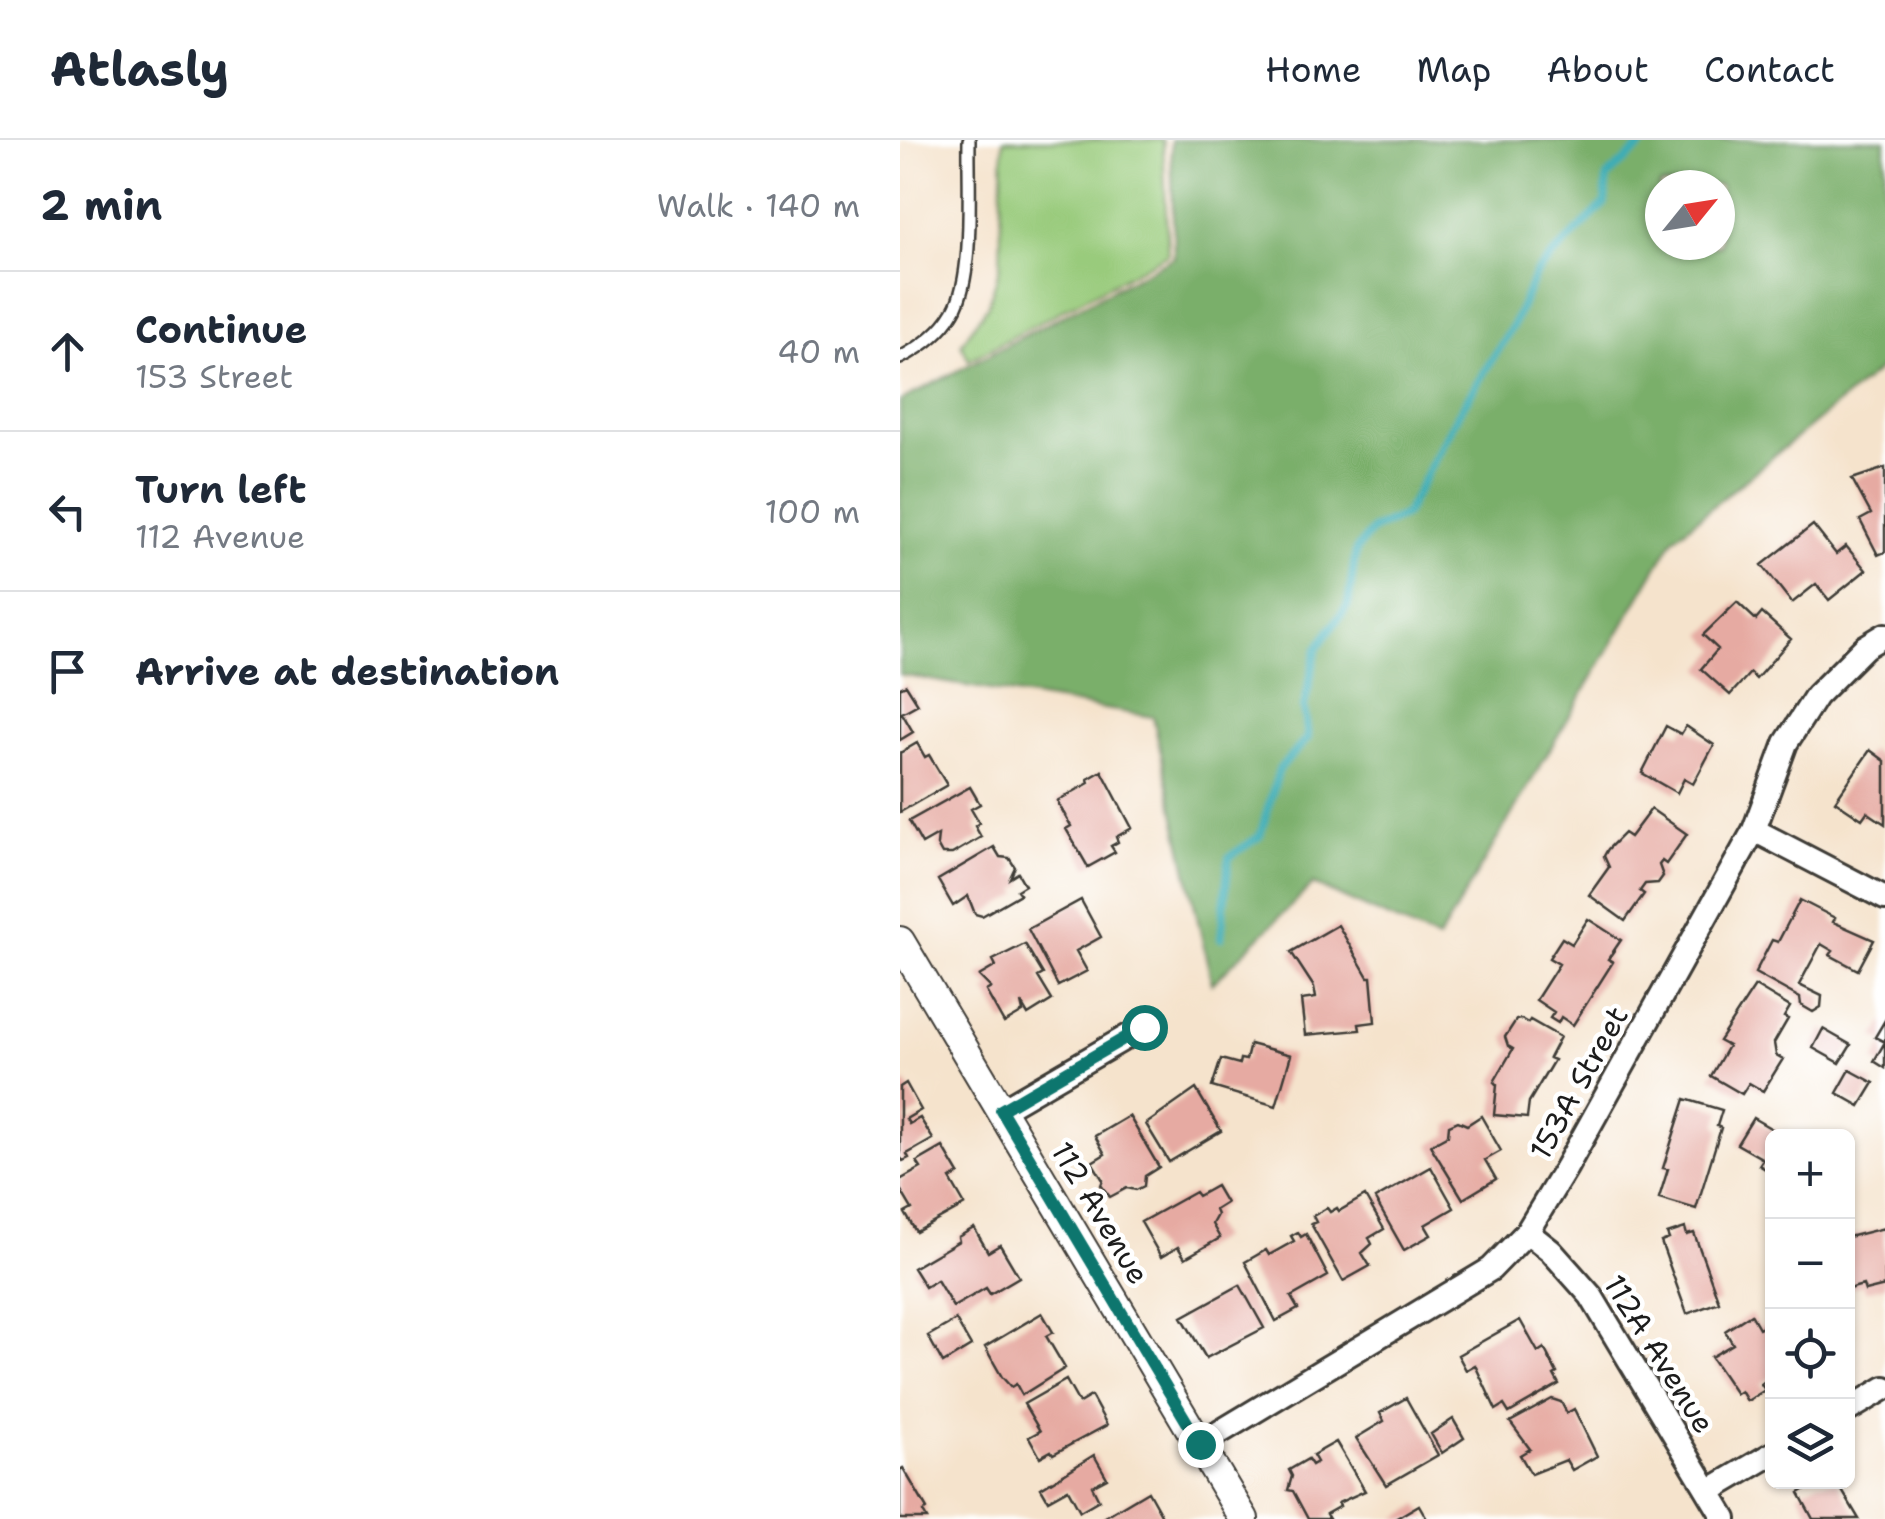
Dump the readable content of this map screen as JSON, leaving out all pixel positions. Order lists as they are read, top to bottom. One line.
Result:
{"streets":{"street":["153A Street","112 Avenue","112A Avenue"]},"crossings":[["153A Street","112 Avenue"],["153A Street","112A Avenue"]],"north":"top right","page":{"header":"Atlasly","nav":["Home","Map","About","Contact"],"heading":["2 min","Walk · 140 m"],"list":[["Continue","153 Street","40 m"],["Turn left","112 Avenue","100 m"],"Arrive at destination"],"map_buttons":["+","−"]}}
